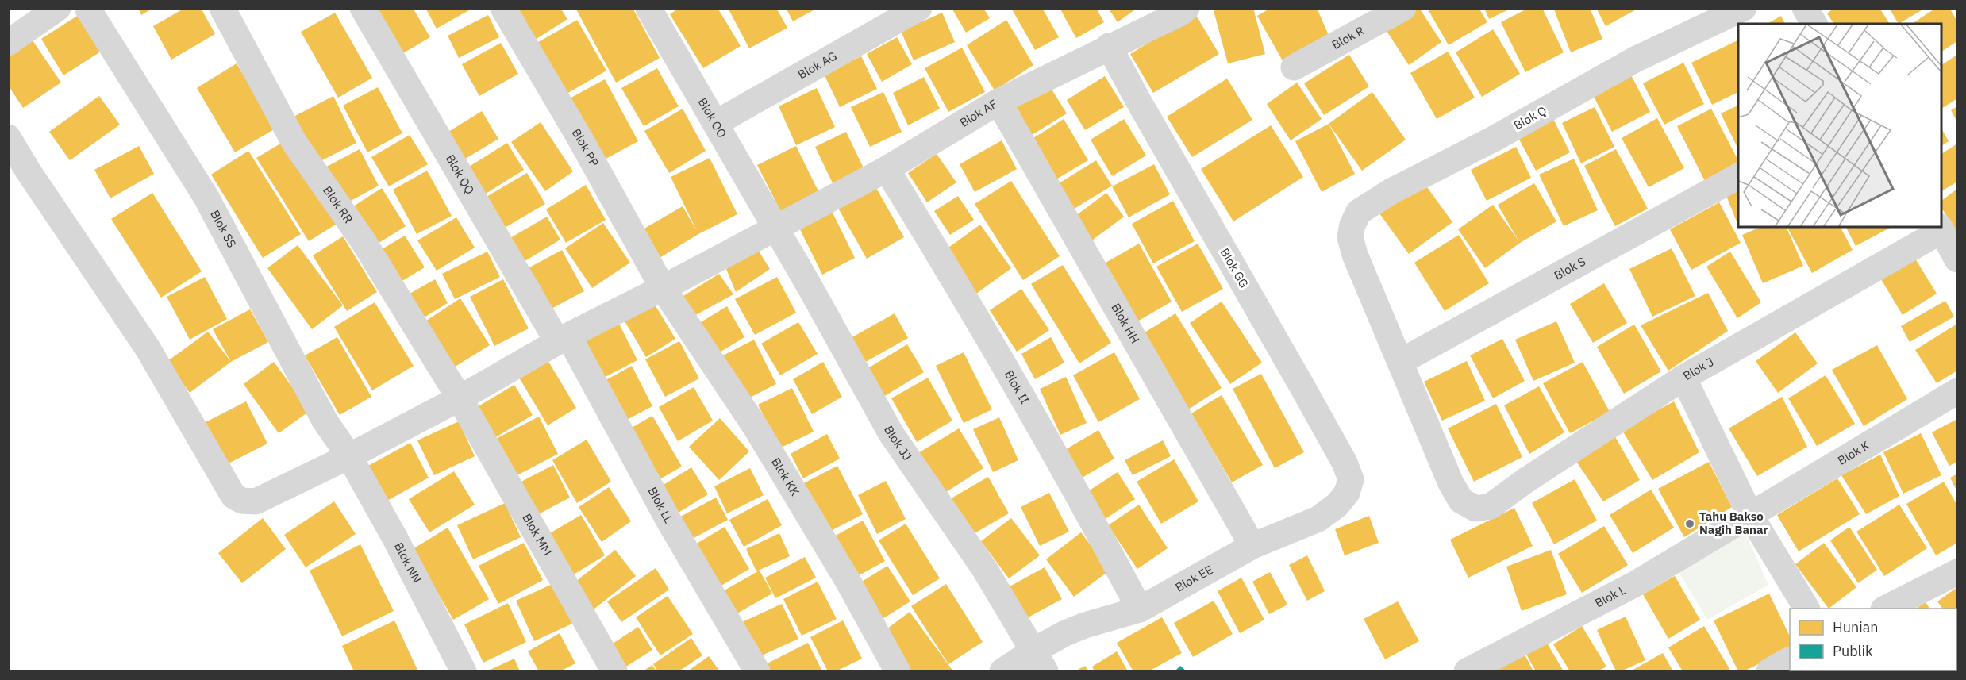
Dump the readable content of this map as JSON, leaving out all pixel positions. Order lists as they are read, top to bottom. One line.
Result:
{"streets":{"street":["Blok R","Blok AG","Blok AF","Blok OO","Blok Q","Blok PP","Blok QQ","Blok RR","Blok SS","Blok GG","Blok S","Blok HH","Blok J","Blok II","Blok JJ","Blok K","Blok KK","Blok LL","Blok MM","Blok NN","Blok EE","Blok L"]},"crossings":[["Blok AG","Blok OO"],["Blok AF","Blok OO"],["Blok AF","Blok PP"],["Blok AF","Blok QQ"],["Blok AF","Blok RR"],["Blok AF","Blok SS"],["Blok AF","Blok GG"],["Blok AF","Blok HH"],["Blok AF","Blok II"],["Blok AF","Blok JJ"],["Blok AF","Blok KK"],["Blok AF","Blok LL"],["Blok AF","Blok MM"],["Blok AF","Blok NN"],["Blok OO","Blok JJ"],["Blok Q","Blok S"],["Blok Q","Blok J"],["Blok PP","Blok KK"],["Blok QQ","Blok LL"],["Blok RR","Blok MM"],["Blok SS","Blok NN"],["Blok GG","Blok EE"],["Blok HH","Blok EE"],["Blok II","Blok EE"],["Blok JJ","Blok EE"],["Blok K","Blok L"]],"places":["Tahu Bakso Nagih Banar"],"legend":["Hunian","Publik"]}
